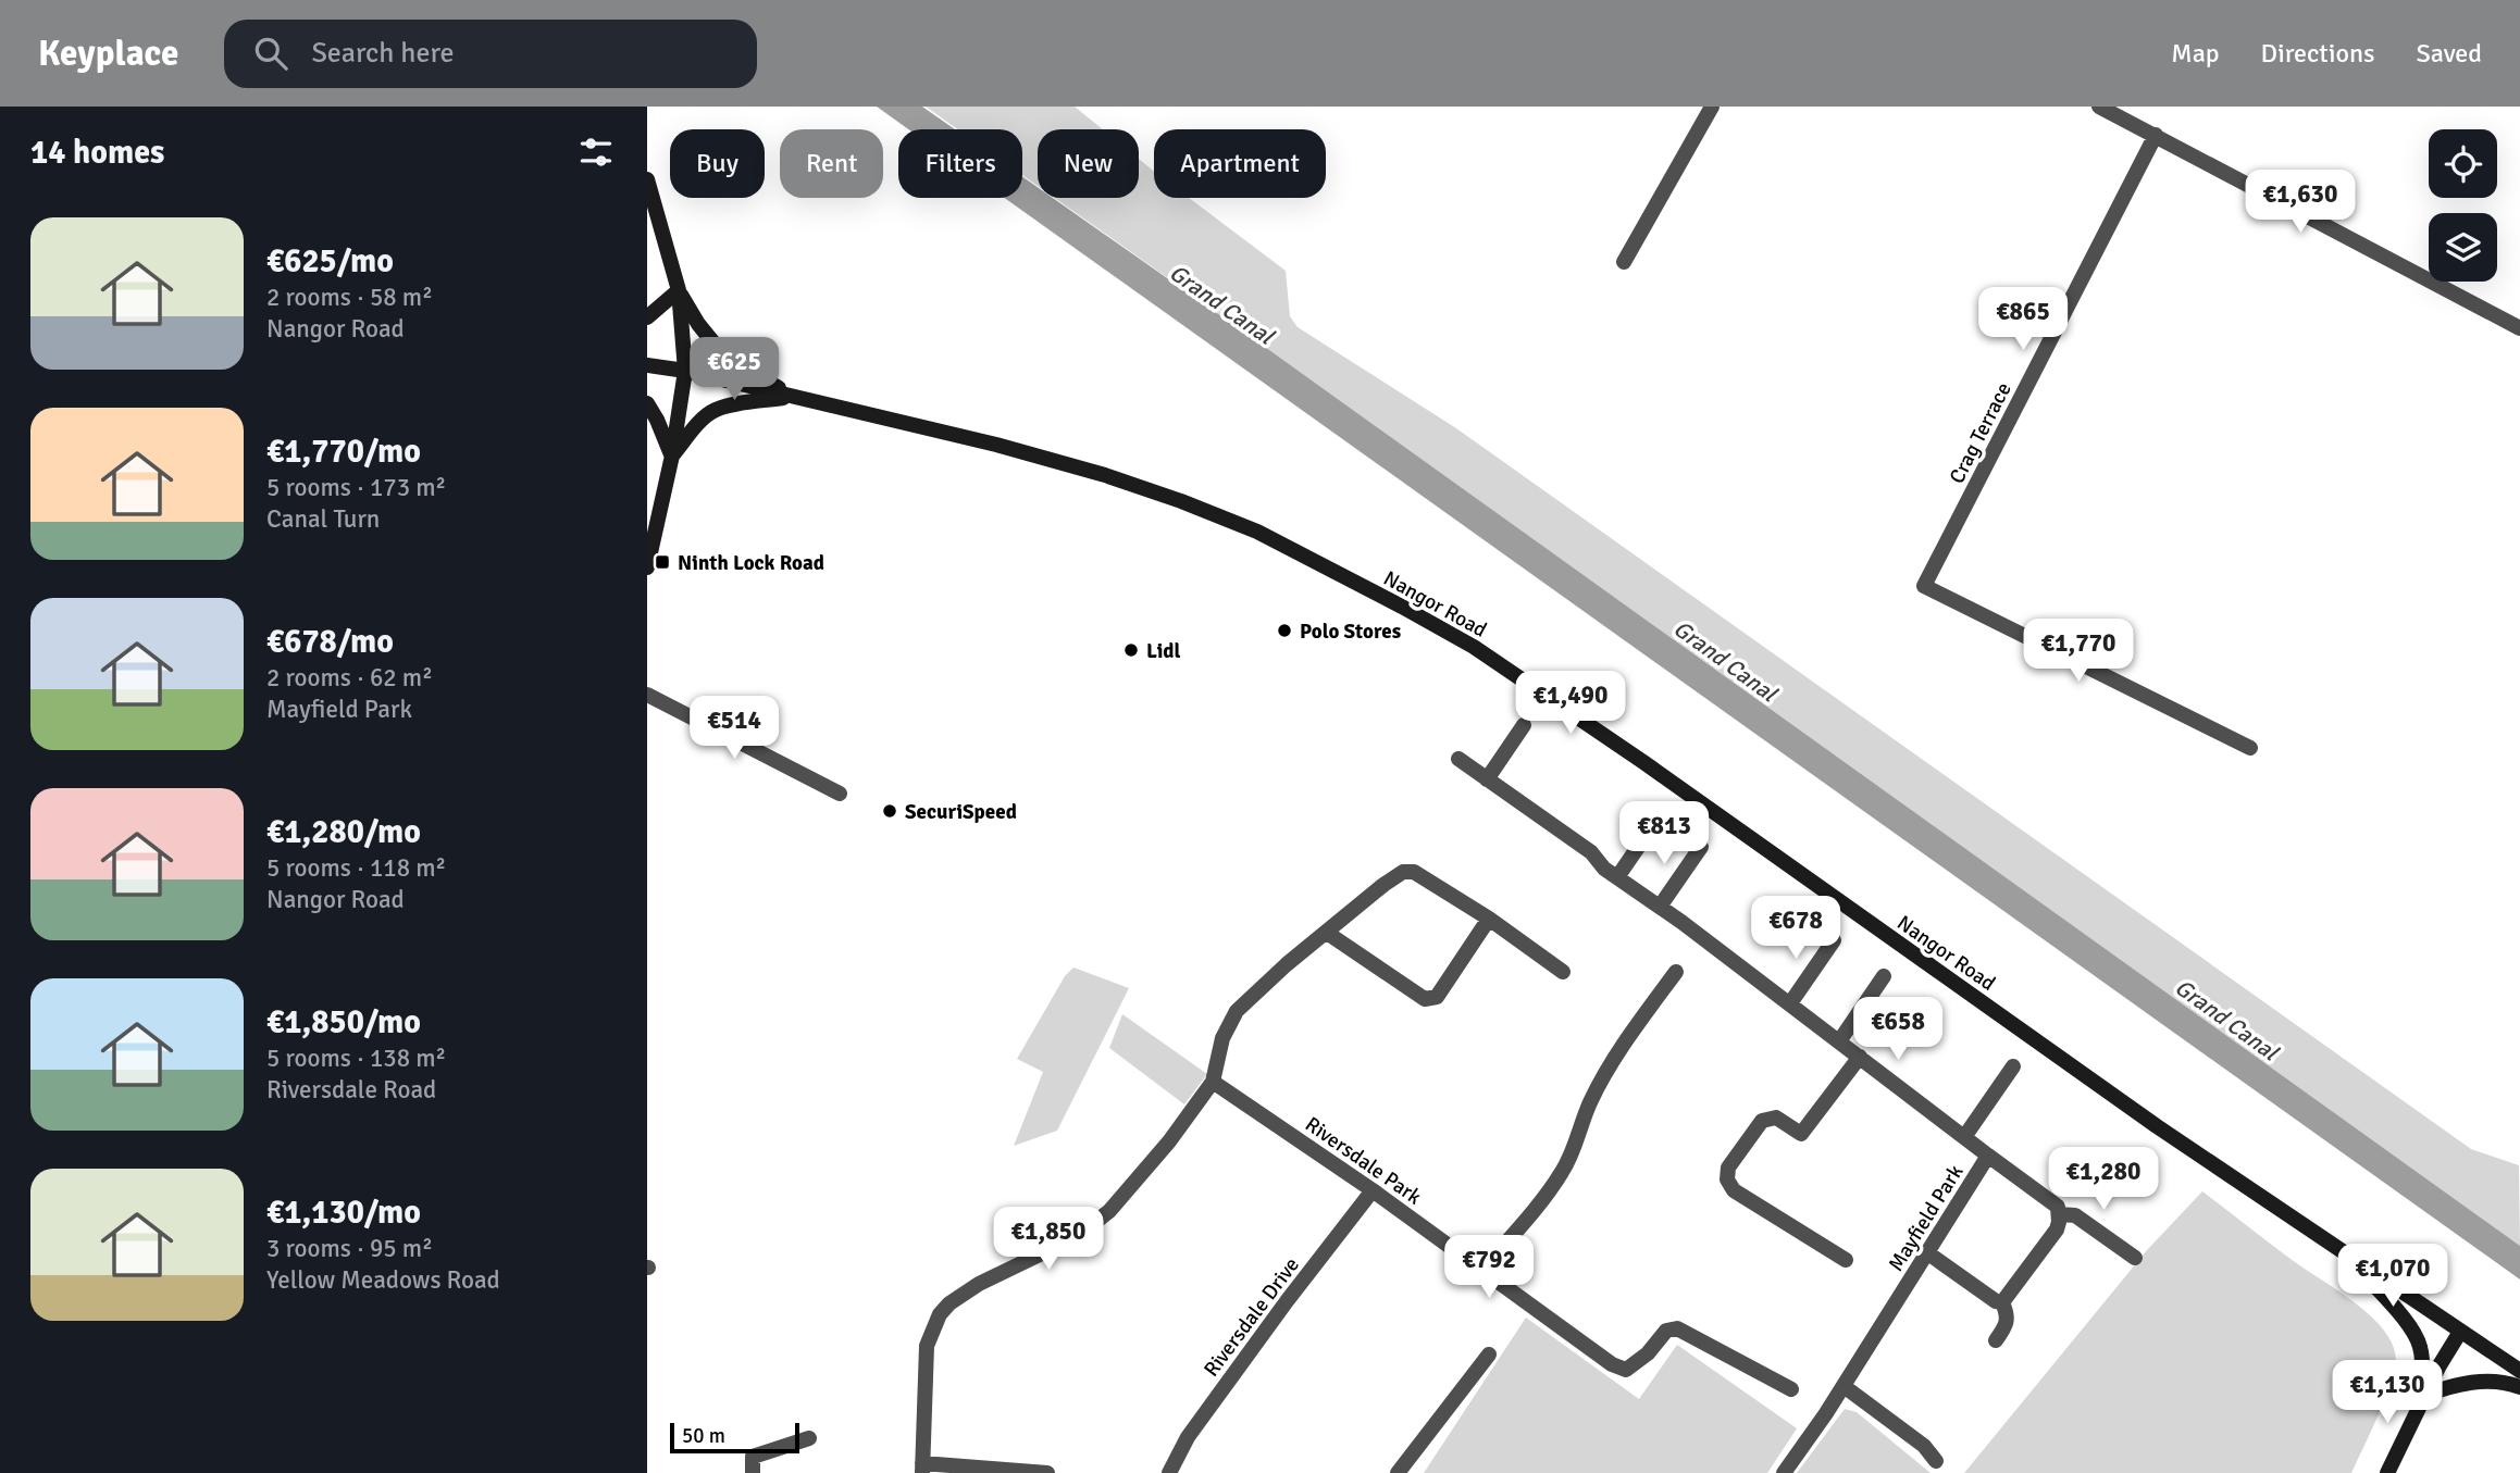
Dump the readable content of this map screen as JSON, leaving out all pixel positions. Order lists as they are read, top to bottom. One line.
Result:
{"streets":{"main road":["Nangor Road"],"street":["Crag Terrace","Riversdale Park","Mayfield Park","Riversdale Drive"]},"crossings":[["Riversdale Park","Riversdale Drive"]],"water":["Grand Canal"],"places":{"transit":["Ninth Lock Road"],"other":["Polo Stores","Lidl","SecuriSpeed"]},"scale_bar":"50 m","page":{"header":"Keyplace","search":"Search here","nav":["Map","Directions","Saved"],"heading":"14 homes","chip":["Buy","Rent","Filters","New","Apartment"],"price":["€1,630","€865","€625","€1,770","€1,490","€514","€813","€678","€658","€1,280","€1,850","€792","€1,070","€1,130"],"list":[{"name":"€625/mo","note":"2 rooms · 58 m² · Nangor Road"},{"name":"€1,770/mo","note":"5 rooms · 173 m² · Canal Turn"},{"name":"€678/mo","note":"2 rooms · 62 m² · Mayfield Park"},{"name":"€1,280/mo","note":"5 rooms · 118 m² · Nangor Road"},{"name":"€1,850/mo","note":"5 rooms · 138 m² · Riversdale Road"},{"name":"€1,130/mo","note":"3 rooms · 95 m² · Yellow Meadows Road"}],"scale":"50 m"}}
